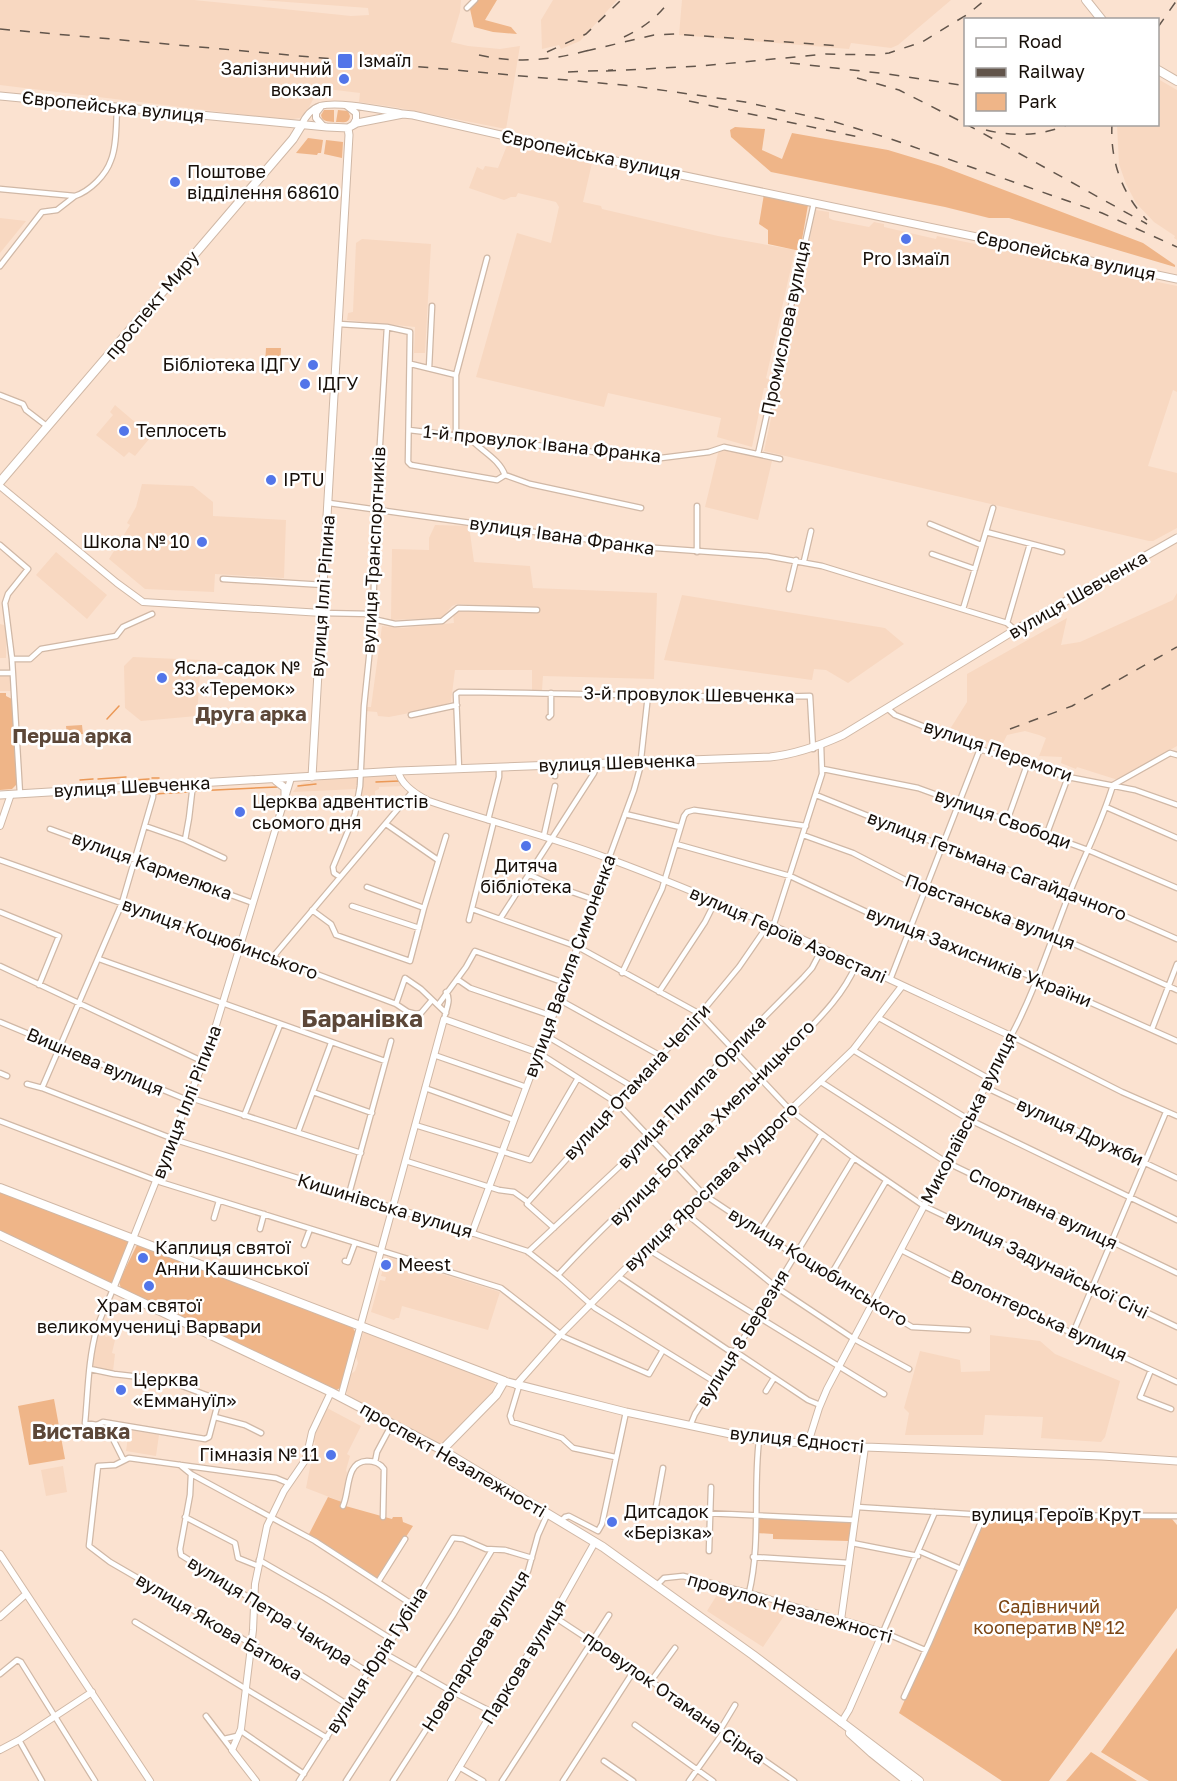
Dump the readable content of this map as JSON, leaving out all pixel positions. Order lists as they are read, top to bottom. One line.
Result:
{"streets":{"main road":["Європейська вулиця","проспект Миру","вулиця Шевченка","вулиця Іллі Ріпина","вулиця Єдності","проспект Незалежності"],"street":["Промислова вулиця","1-й провулок Івана Франка","вулиця Івана Франка","вулиця Транспортників","3-й провулок Шевченка","вулиця Перемоги","вулиця Свободи","вулиця Кармелюка","вулиця Гетьмана Сагайдачного","Повстанська вулиця","вулиця Героїв Азовсталі","вулиця Коцюбинського","вулиця Захисників України","вулиця Василя Симоненка","Вишнева вулиця","вулиця Отамана Чепіги","вулиця Пилипа Орлика","Миколаївська вулиця","вулиця Богдана Хмельницького","вулиця Дружби","вулиця Ярослава Мудрого","Кишинівська вулиця","Спортивна вулиця","вулиця Задунайської Січі","Волонтерська вулиця","вулиця 8 Березня","вулиця Героїв Крут","провулок Незалежності","вулиця Петра Чакира","вулиця Якова Батюка","Новопаркова вулиця","вулиця Юрія Губіна","Паркова вулиця","провулок Отамана Сірка"]},"crossings":[["Європейська вулиця","проспект Миру"],["Європейська вулиця","Промислова вулиця"],["Європейська вулиця","вулиця Іллі Ріпина"],["Промислова вулиця","1-й провулок Івана Франка"],["вулиця Івана Франка","вулиця Транспортників"],["вулиця Івана Франка","вулиця Шевченка"],["вулиця Івана Франка","вулиця Іллі Ріпина"],["вулиця Транспортників","вулиця Шевченка"],["вулиця Шевченка","вулиця Іллі Ріпина"],["вулиця Шевченка","3-й провулок Шевченка"],["вулиця Шевченка","вулиця Перемоги"],["вулиця Шевченка","вулиця Героїв Азовсталі"],["вулиця Шевченка","вулиця Василя Симоненка"],["вулиця Шевченка","вулиця Отамана Чепіги"],["вулиця Іллі Ріпина","вулиця Кармелюка"],["вулиця Іллі Ріпина","вулиця Коцюбинського"],["вулиця Іллі Ріпина","Вишнева вулиця"],["вулиця Іллі Ріпина","Кишинівська вулиця"],["вулиця Іллі Ріпина","проспект Незалежності"],["3-й провулок Шевченка","вулиця Василя Симоненка"],["вулиця Перемоги","Миколаївська вулиця"],["вулиця Свободи","вулиця Отамана Чепіги"],["вулиця Свободи","Миколаївська вулиця"],["вулиця Гетьмана Сагайдачного","вулиця Отамана Чепіги"],["вулиця Гетьмана Сагайдачного","Миколаївська вулиця"],["Повстанська вулиця","вулиця Отамана Чепіги"],["Повстанська вулиця","Миколаївська вулиця"],["вулиця Героїв Азовсталі","вулиця Василя Симоненка"],["вулиця Героїв Азовсталі","вулиця Отамана Чепіги"],["вулиця Героїв Азовсталі","вулиця Пилипа Орлика"],["вулиця Героїв Азовсталі","Миколаївська вулиця"],["вулиця Героїв Азовсталі","вулиця Богдана Хмельницького"],["вулиця Героїв Азовсталі","вулиця Ярослава Мудрого"],["вулиця Коцюбинського","вулиця Василя Симоненка"],["вулиця Коцюбинського","вулиця Отамана Чепіги"],["вулиця Коцюбинського","вулиця Пилипа Орлика"],["вулиця Коцюбинського","Миколаївська вулиця"],["вулиця Коцюбинського","вулиця Богдана Хмельницького"],["вулиця Коцюбинського","вулиця Ярослава Мудрого"],["вулиця Коцюбинського","вулиця 8 Березня"],["вулиця Захисників України","вулиця Отамана Чепіги"],["вулиця Захисників України","Миколаївська вулиця"],["вулиця Василя Симоненка","Кишинівська вулиця"],["вулиця Василя Симоненка","вулиця Задунайської Січі"],["вулиця Отамана Чепіги","вулиця Задунайської Січі"],["вулиця Пилипа Орлика","Кишинівська вулиця"],["вулиця Пилипа Орлика","вулиця Задунайської Січі"],["Миколаївська вулиця","вулиця Дружби"],["Миколаївська вулиця","Спортивна вулиця"],["Миколаївська вулиця","вулиця Задунайської Січі"],["Миколаївська вулиця","Волонтерська вулиця"],["Миколаївська вулиця","вулиця Єдності"],["вулиця Богдана Хмельницького","Кишинівська вулиця"],["вулиця Богдана Хмельницького","вулиця Задунайської Січі"],["вулиця Ярослава Мудрого","Кишинівська вулиця"],["вулиця Ярослава Мудрого","Спортивна вулиця"],["вулиця Ярослава Мудрого","вулиця Задунайської Січі"],["вулиця Ярослава Мудрого","вулиця Єдності"],["Кишинівська вулиця","вулиця 8 Березня"],["вулиця Задунайської Січі","вулиця 8 Березня"],["вулиця 8 Березня","вулиця Єдності"],["проспект Незалежності","провулок Незалежності"],["проспект Незалежності","Новопаркова вулиця"],["проспект Незалежності","Паркова вулиця"],["вулиця Петра Чакира","вулиця Юрія Губіна"],["вулиця Якова Батюка","вулиця Юрія Губіна"],["Паркова вулиця","провулок Отамана Сірка"]],"districts":["Друга арка","Перша арка","Баранівка","Виставка"],"parks":["Садівничий кооператив № 12"],"places":{"transit":["Ізмаїл"],"other":["Залізничний вокзал","Поштове відділення 68610","Pro Ізмаїл","Бібліотека ІДГУ","ІДГУ","Теплосеть","IPTU","Школа № 10","Ясла-садок № 33 «Теремок»","Церква адвентистів сьомого дня","Дитяча бібліотека","Каплиця cвятої Анни Кашинської","Meest","Храм святої великомучениці Варвари","Церква «Еммануїл»","Гімназія № 11","Дитсадок «Берізка»"]},"legend":["Road","Railway","Park"]}
